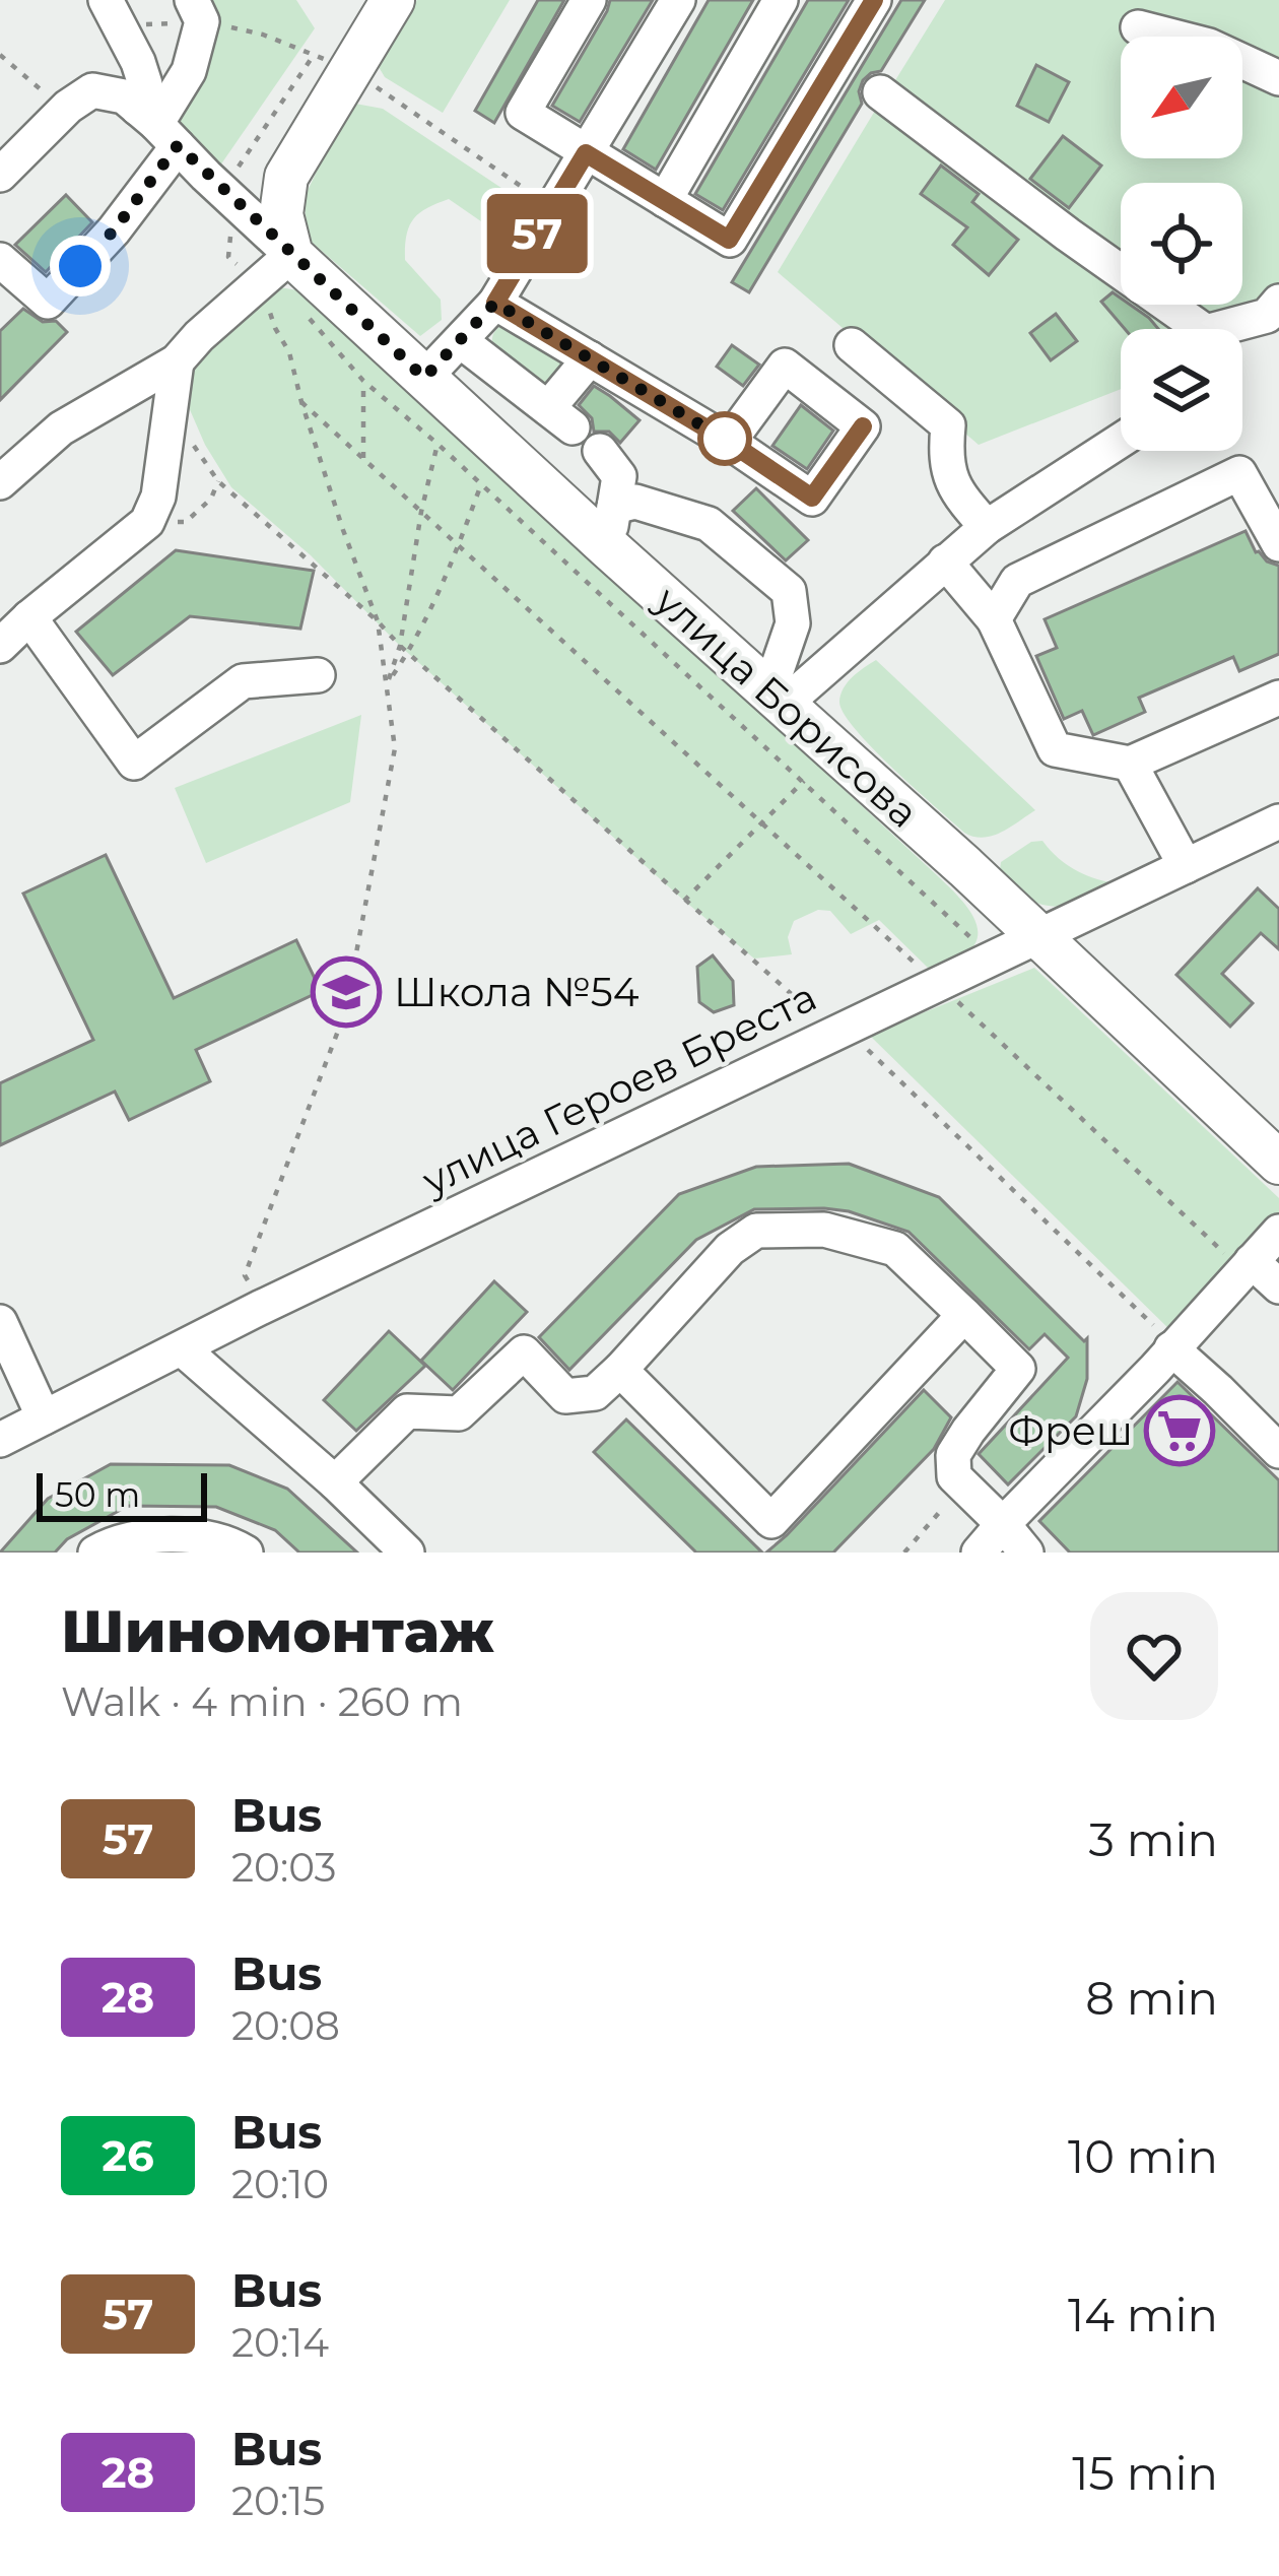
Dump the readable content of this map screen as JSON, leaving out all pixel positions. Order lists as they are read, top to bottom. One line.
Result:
{"streets":{"main road":["улица Борисова"],"street":["улица Героев Бреста"]},"crossings":[["улица Борисова","улица Героев Бреста"]],"places":{"school or university":["Школа №54"],"supermarket":["Фреш"]},"lines":["bus line 57"],"scale_bar":"50 m","north":"bottom left","page":{"on_map":"57","scale":"50 m","heading":["Шиномонтаж","Walk · 4 min · 260 m"],"list":[{"mark":"57","name":"Bus","note":"20:03","value":"3 min"},{"mark":"28","name":"Bus","note":"20:08","value":"8 min"},{"mark":"26","name":"Bus","note":"20:10","value":"10 min"},{"mark":"57","name":"Bus","note":"20:14","value":"14 min"},{"mark":"28","name":"Bus","note":"20:15","value":"15 min"}]}}
